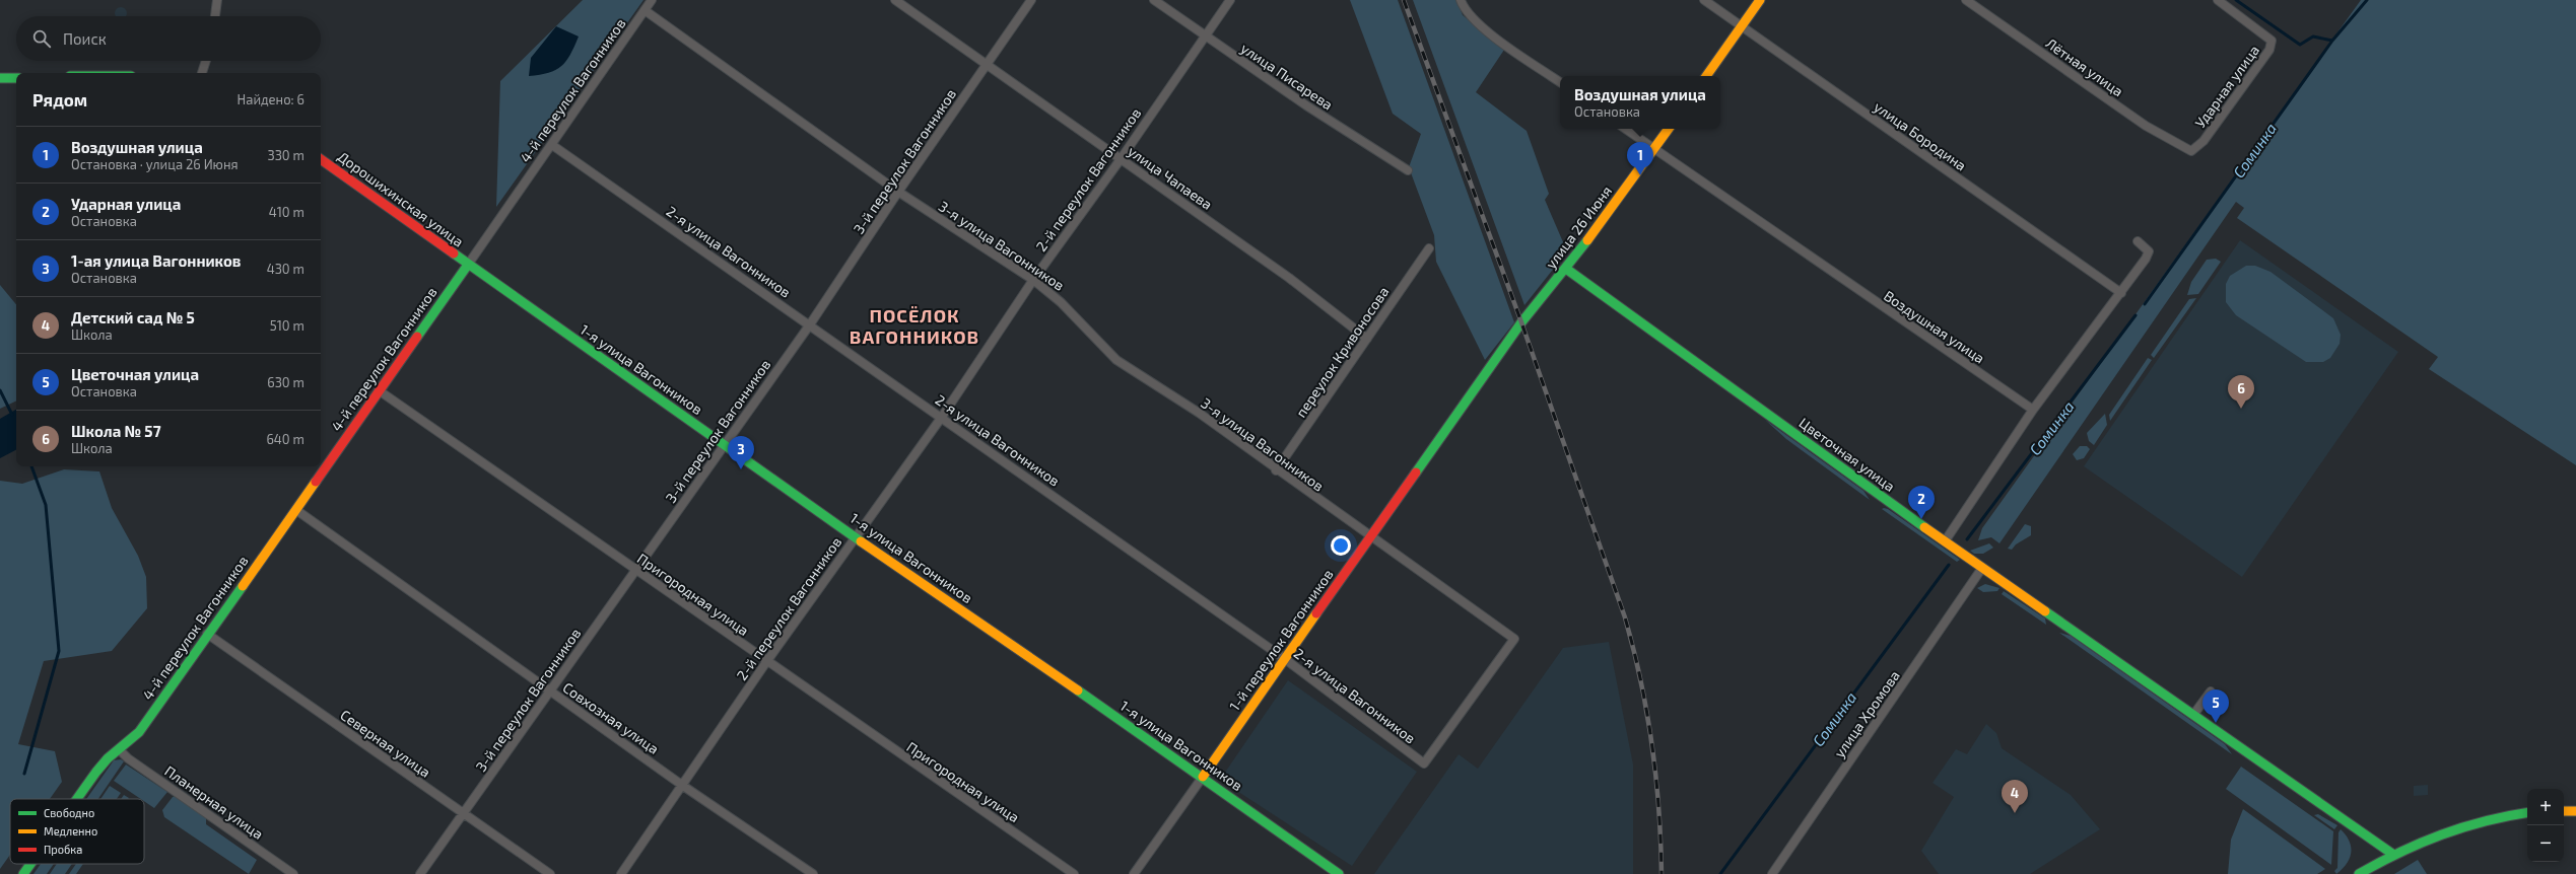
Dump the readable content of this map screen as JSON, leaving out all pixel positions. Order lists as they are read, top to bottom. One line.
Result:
{"streets":{"street":["Лётная улица","улица Писарева","Ударная улица","4-й переулок Вагонников","улица Бородина","3-й переулок Вагонников","улица Чапаева","2-й переулок Вагонников","Дорошихинская улица","улица 26 Июня","3-я улица Вагонников","2-я улица Вагонников","Воздушная улица","переулок Кривоносова","1-я улица Вагонников","Цветочная улица","Пригородная улица","1-й переулок Вагонников","улица Хромова","Совхозная улица","Северная улица","Планерная улица"]},"crossings":[["Лётная улица","Ударная улица"],["улица Писарева","2-й переулок Вагонников"],["4-й переулок Вагонников","Дорошихинская улица"],["4-й переулок Вагонников","3-я улица Вагонников"],["4-й переулок Вагонников","2-я улица Вагонников"],["4-й переулок Вагонников","1-я улица Вагонников"],["4-й переулок Вагонников","Пригородная улица"],["4-й переулок Вагонников","Совхозная улица"],["4-й переулок Вагонников","Северная улица"],["4-й переулок Вагонников","Планерная улица"],["3-й переулок Вагонников","улица Чапаева"],["3-й переулок Вагонников","3-я улица Вагонников"],["3-й переулок Вагонников","2-я улица Вагонников"],["3-й переулок Вагонников","1-я улица Вагонников"],["3-й переулок Вагонников","Пригородная улица"],["3-й переулок Вагонников","Совхозная улица"],["3-й переулок Вагонников","Северная улица"],["улица Чапаева","2-й переулок Вагонников"],["улица Чапаева","переулок Кривоносова"],["2-й переулок Вагонников","3-я улица Вагонников"],["2-й переулок Вагонников","2-я улица Вагонников"],["2-й переулок Вагонников","1-я улица Вагонников"],["2-й переулок Вагонников","Пригородная улица"],["2-й переулок Вагонников","Совхозная улица"],["Дорошихинская улица","1-я улица Вагонников"],["улица 26 Июня","Воздушная улица"],["улица 26 Июня","Цветочная улица"],["улица 26 Июня","1-й переулок Вагонников"],["3-я улица Вагонников","2-я улица Вагонников"],["3-я улица Вагонников","переулок Кривоносова"],["3-я улица Вагонников","1-й переулок Вагонников"],["2-я улица Вагонников","1-й переулок Вагонников"],["1-я улица Вагонников","1-й переулок Вагонников"],["Цветочная улица","улица Хромова"]],"districts":["ПОСЁЛОК ВАГОННИКОВ"],"water":["Соминка"],"legend":["Свободно","Медленно","Пробка"],"page":{"search":"Поиск","heading":["Рядом","Найдено: 6"],"popup":["Воздушная улица","Остановка"],"list":[{"mark":"1","name":"Воздушная улица","note":"Остановка · улица 26 Июня","value":"330 m"},{"mark":"2","name":"Ударная улица","note":"Остановка","value":"410 m"},{"mark":"3","name":"1-ая улица Вагонников","note":"Остановка","value":"430 m"},{"mark":"4","name":"Детский сад № 5","note":"Школа","value":"510 m"},{"mark":"5","name":"Цветочная улица","note":"Остановка","value":"630 m"},{"mark":"6","name":"Школа № 57","note":"Школа","value":"640 m"}],"pins":["1","6","3","2","5","4"],"map_buttons":["+","−"]}}
